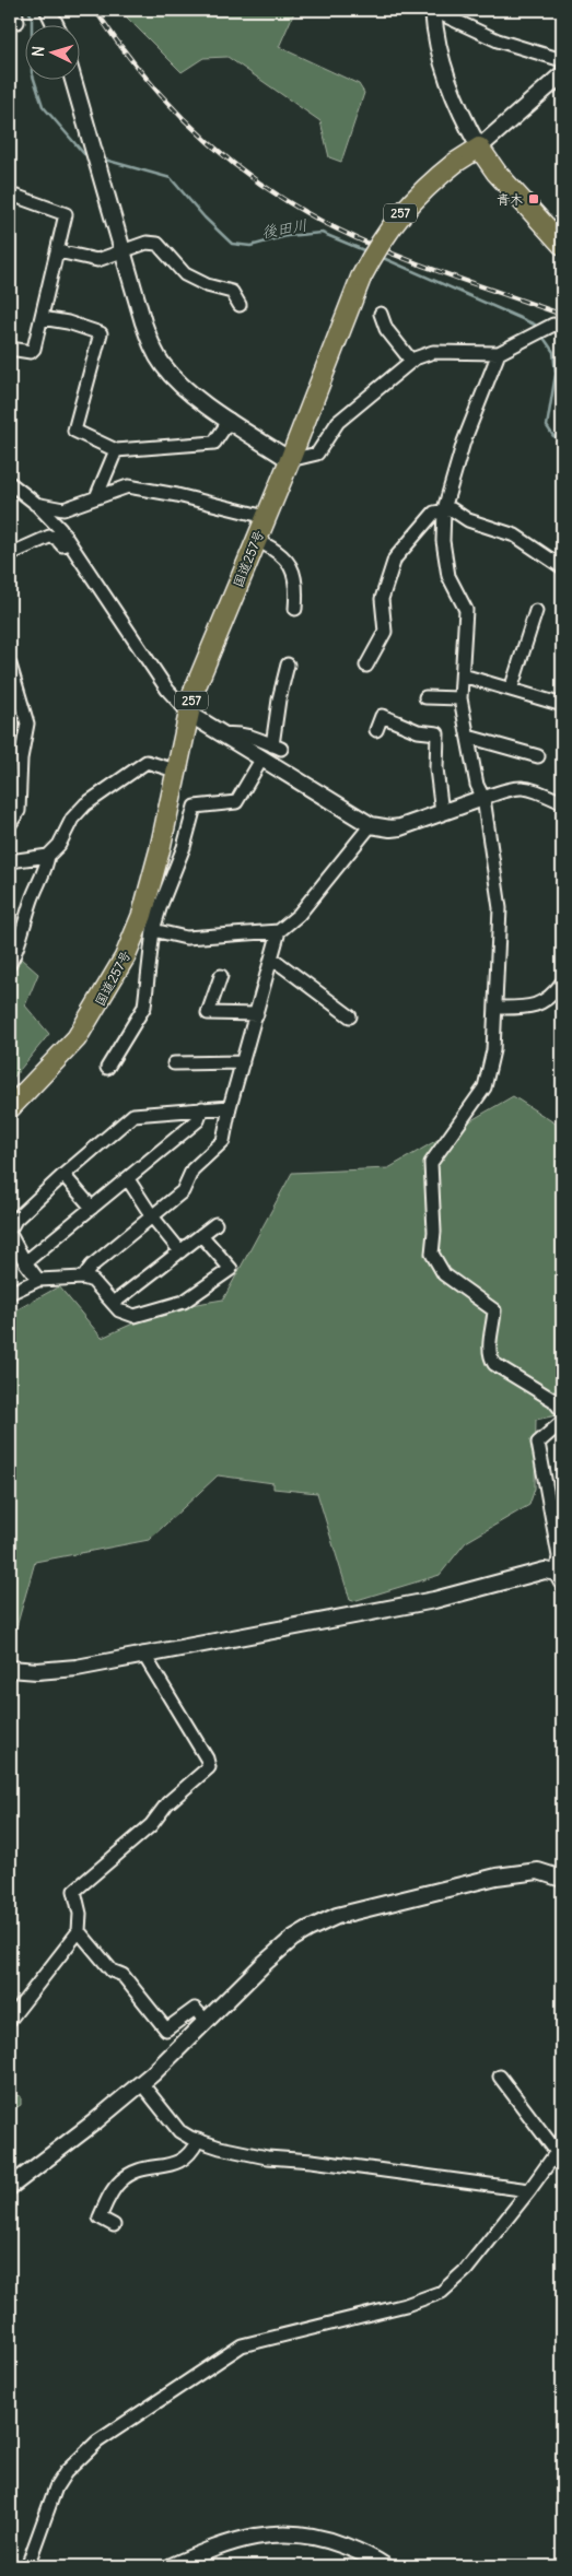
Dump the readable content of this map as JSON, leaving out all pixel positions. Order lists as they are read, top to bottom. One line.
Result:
{"streets":{"highway":["257","国道257号"]},"water":["後田川"],"places":{"transit":["青木"]},"north":"left"}
